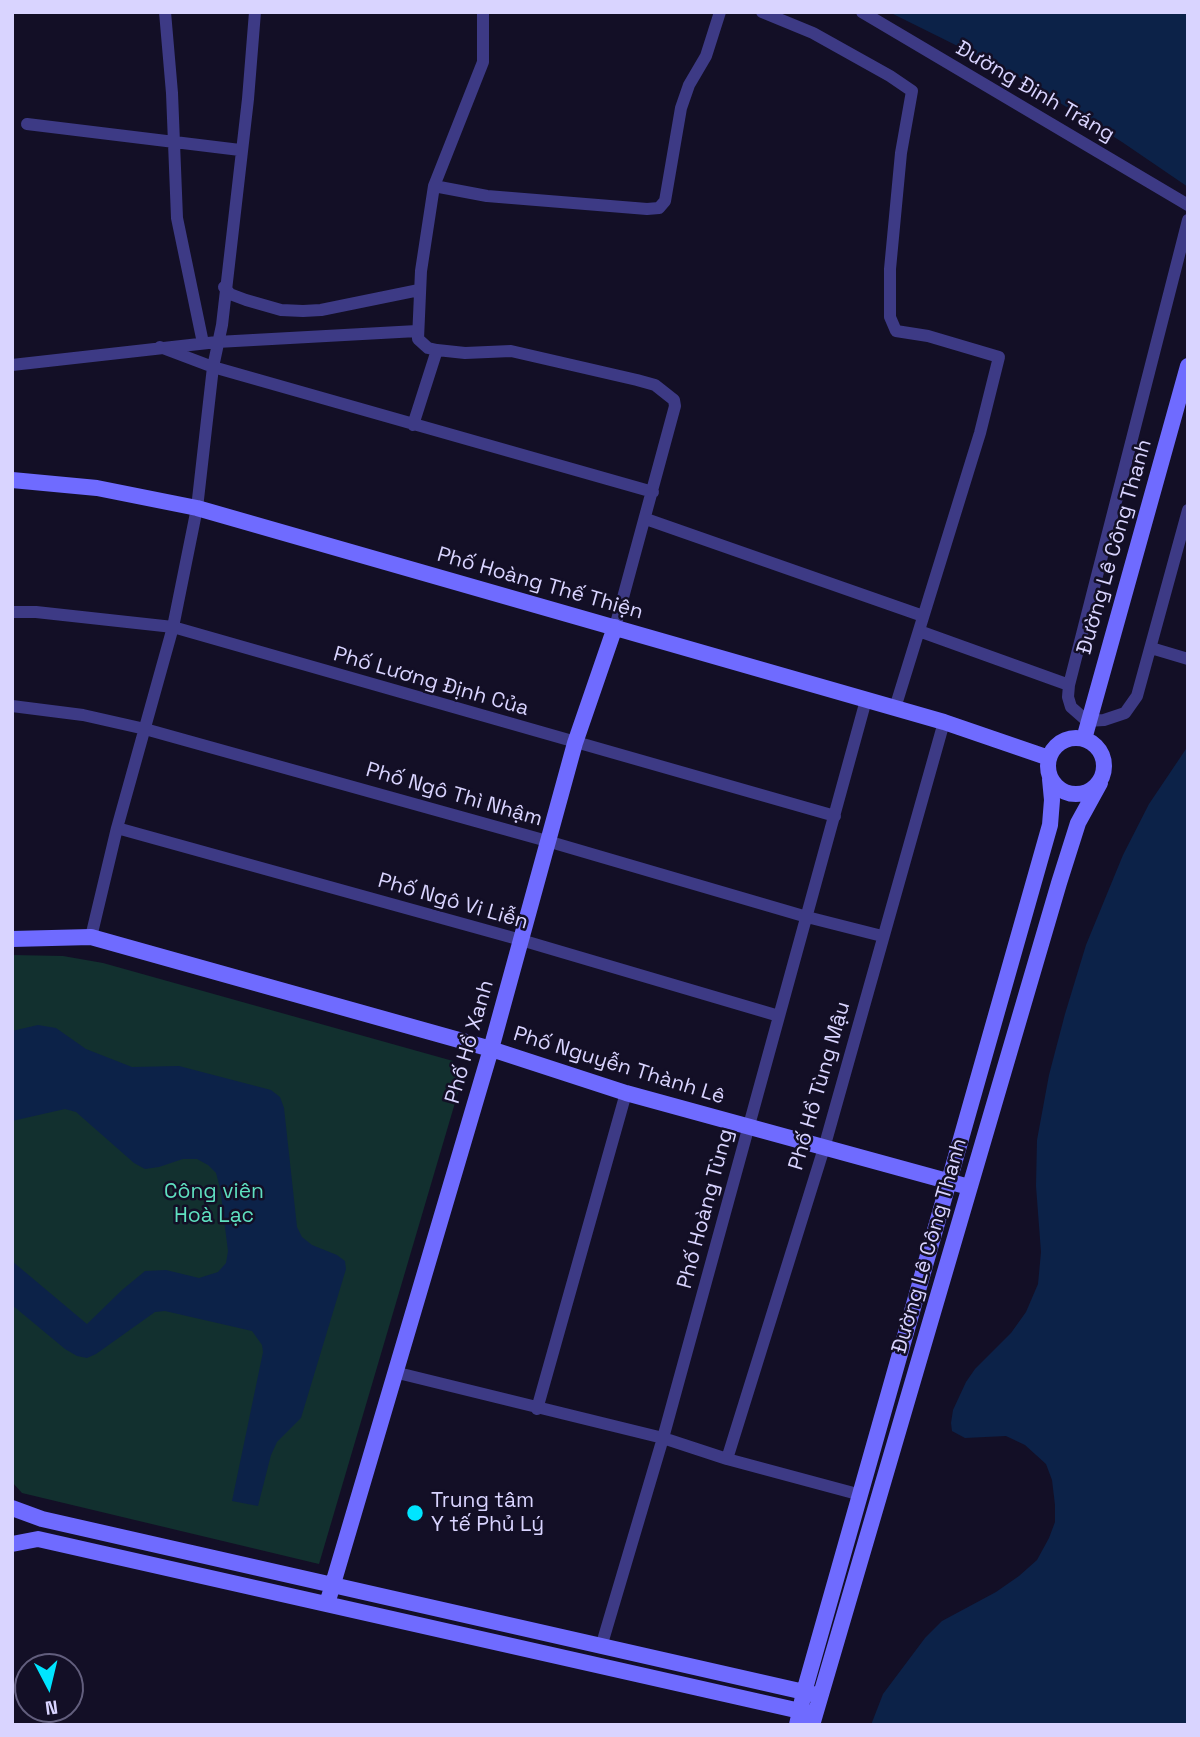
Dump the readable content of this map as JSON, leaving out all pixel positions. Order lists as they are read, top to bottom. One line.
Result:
{"streets":{"street":["Đường Đinh Tráng","Đường Lê Công Thanh","Phố Hoàng Thế Thiện","Phố Lương Định Của","Phố Ngô Thì Nhậm","Phố Ngô Vi Liễn","Phố Hồ Xanh","Phố Nguyễn Thành Lê","Phố Hồ Tùng Mậu","Phố Hoàng Tùng"]},"crossings":[["Đường Lê Công Thanh","Phố Hoàng Thế Thiện"],["Đường Lê Công Thanh","Phố Nguyễn Thành Lê"],["Phố Hoàng Thế Thiện","Phố Hồ Xanh"],["Phố Hoàng Thế Thiện","Phố Hồ Tùng Mậu"],["Phố Hoàng Thế Thiện","Phố Hoàng Tùng"],["Phố Lương Định Của","Phố Hồ Xanh"],["Phố Lương Định Của","Phố Hoàng Tùng"],["Phố Ngô Thì Nhậm","Phố Hồ Xanh"],["Phố Ngô Thì Nhậm","Phố Hồ Tùng Mậu"],["Phố Ngô Thì Nhậm","Phố Hoàng Tùng"],["Phố Ngô Vi Liễn","Phố Hồ Xanh"],["Phố Ngô Vi Liễn","Phố Hoàng Tùng"],["Phố Hồ Xanh","Phố Nguyễn Thành Lê"],["Phố Nguyễn Thành Lê","Phố Hồ Tùng Mậu"],["Phố Nguyễn Thành Lê","Phố Hoàng Tùng"]],"parks":["Công viên Hoà Lạc"],"places":["Trung tâm Y tế Phủ Lý"],"north":"bottom"}
